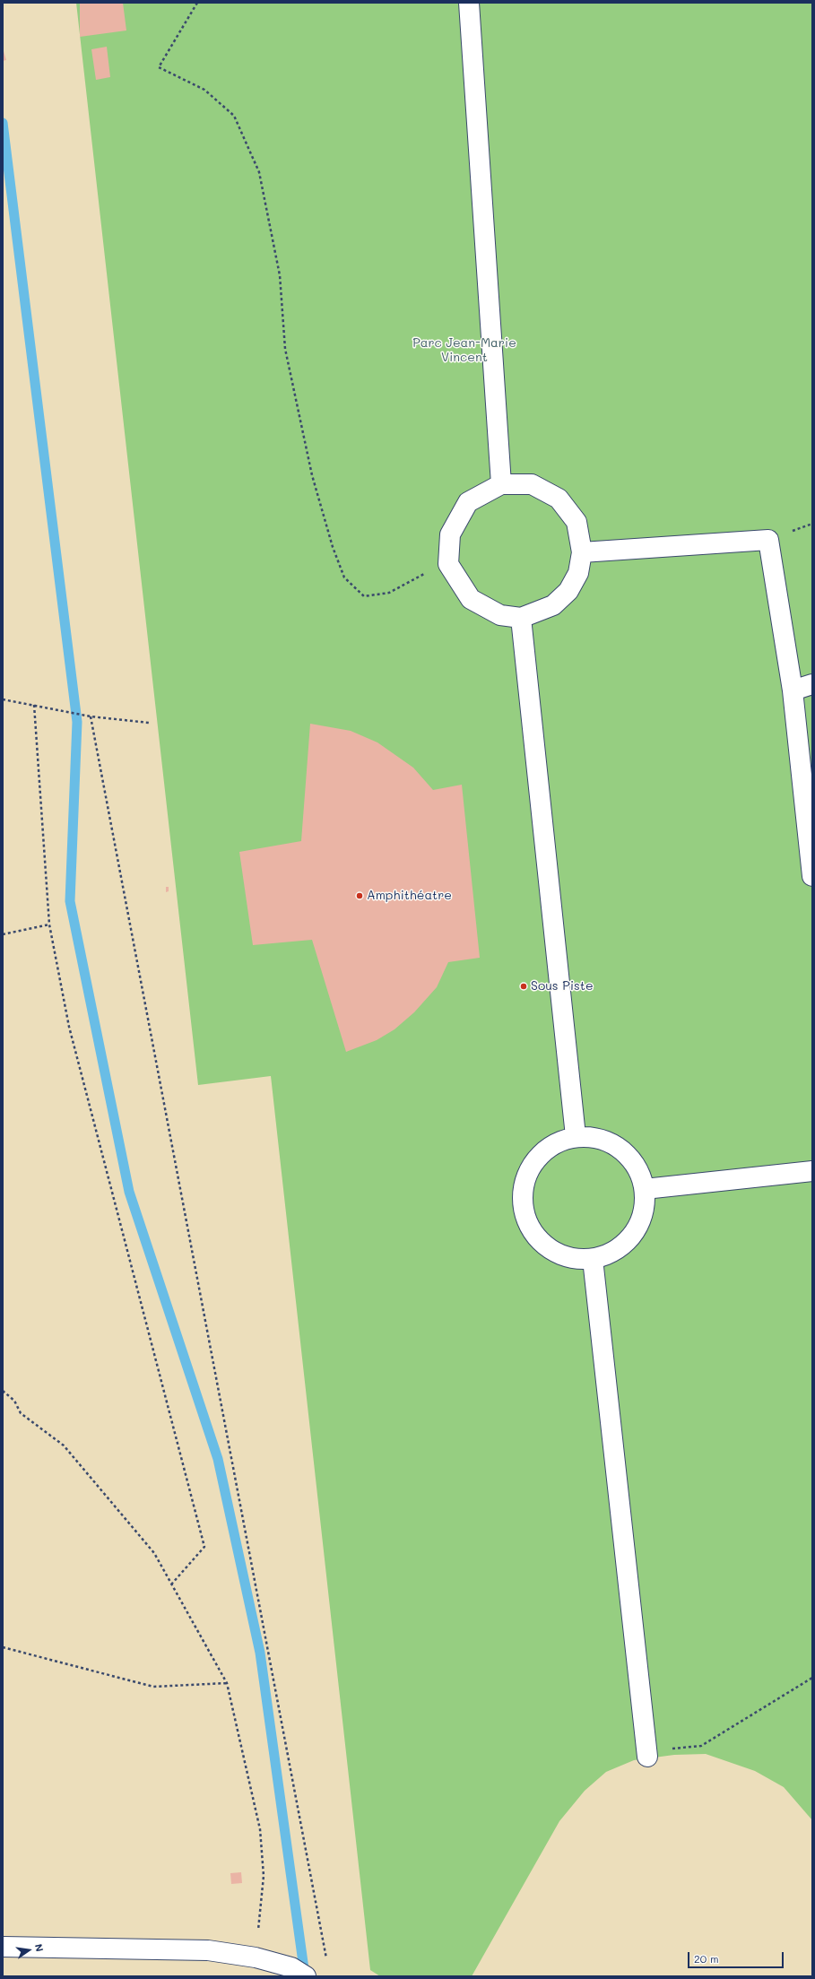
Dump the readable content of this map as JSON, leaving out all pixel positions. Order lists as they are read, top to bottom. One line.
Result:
{"parks":["Parc Jean-Marie Vincent"],"places":["Amphithéatre","Sous Piste"],"scale_bar":"20 m","north":"right"}
